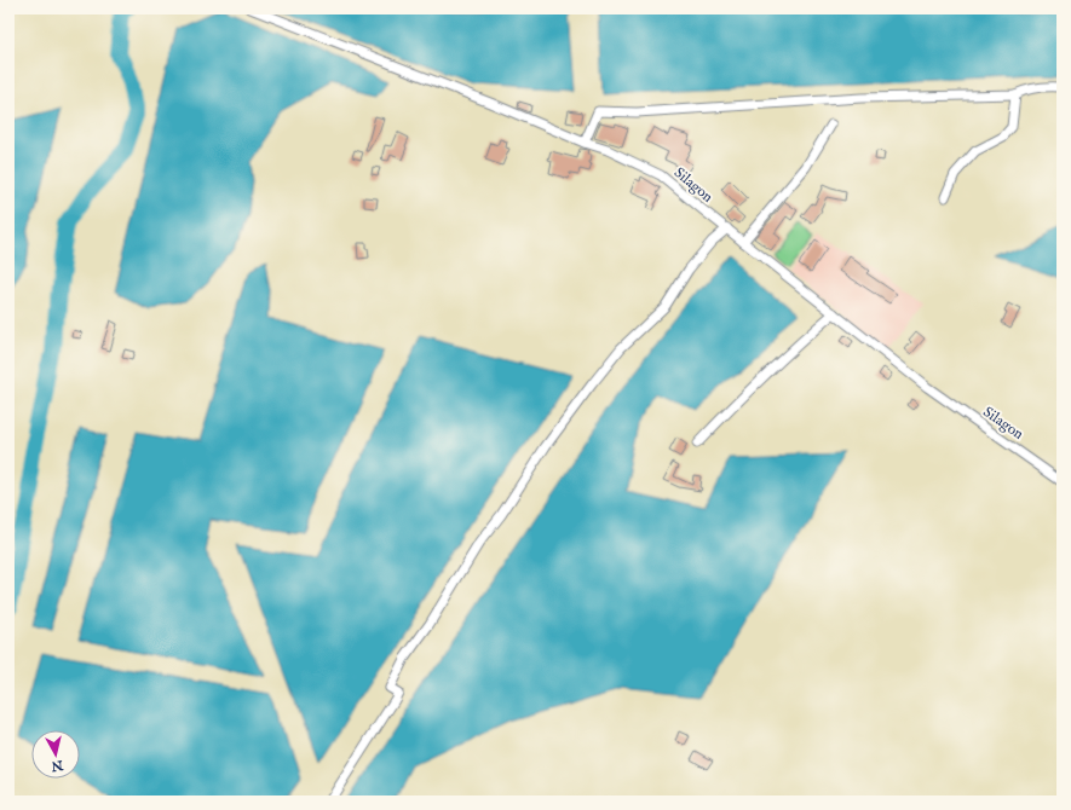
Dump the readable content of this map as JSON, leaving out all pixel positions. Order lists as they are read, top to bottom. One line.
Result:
{"streets":{"street":["Silagon"]},"north":"bottom"}
